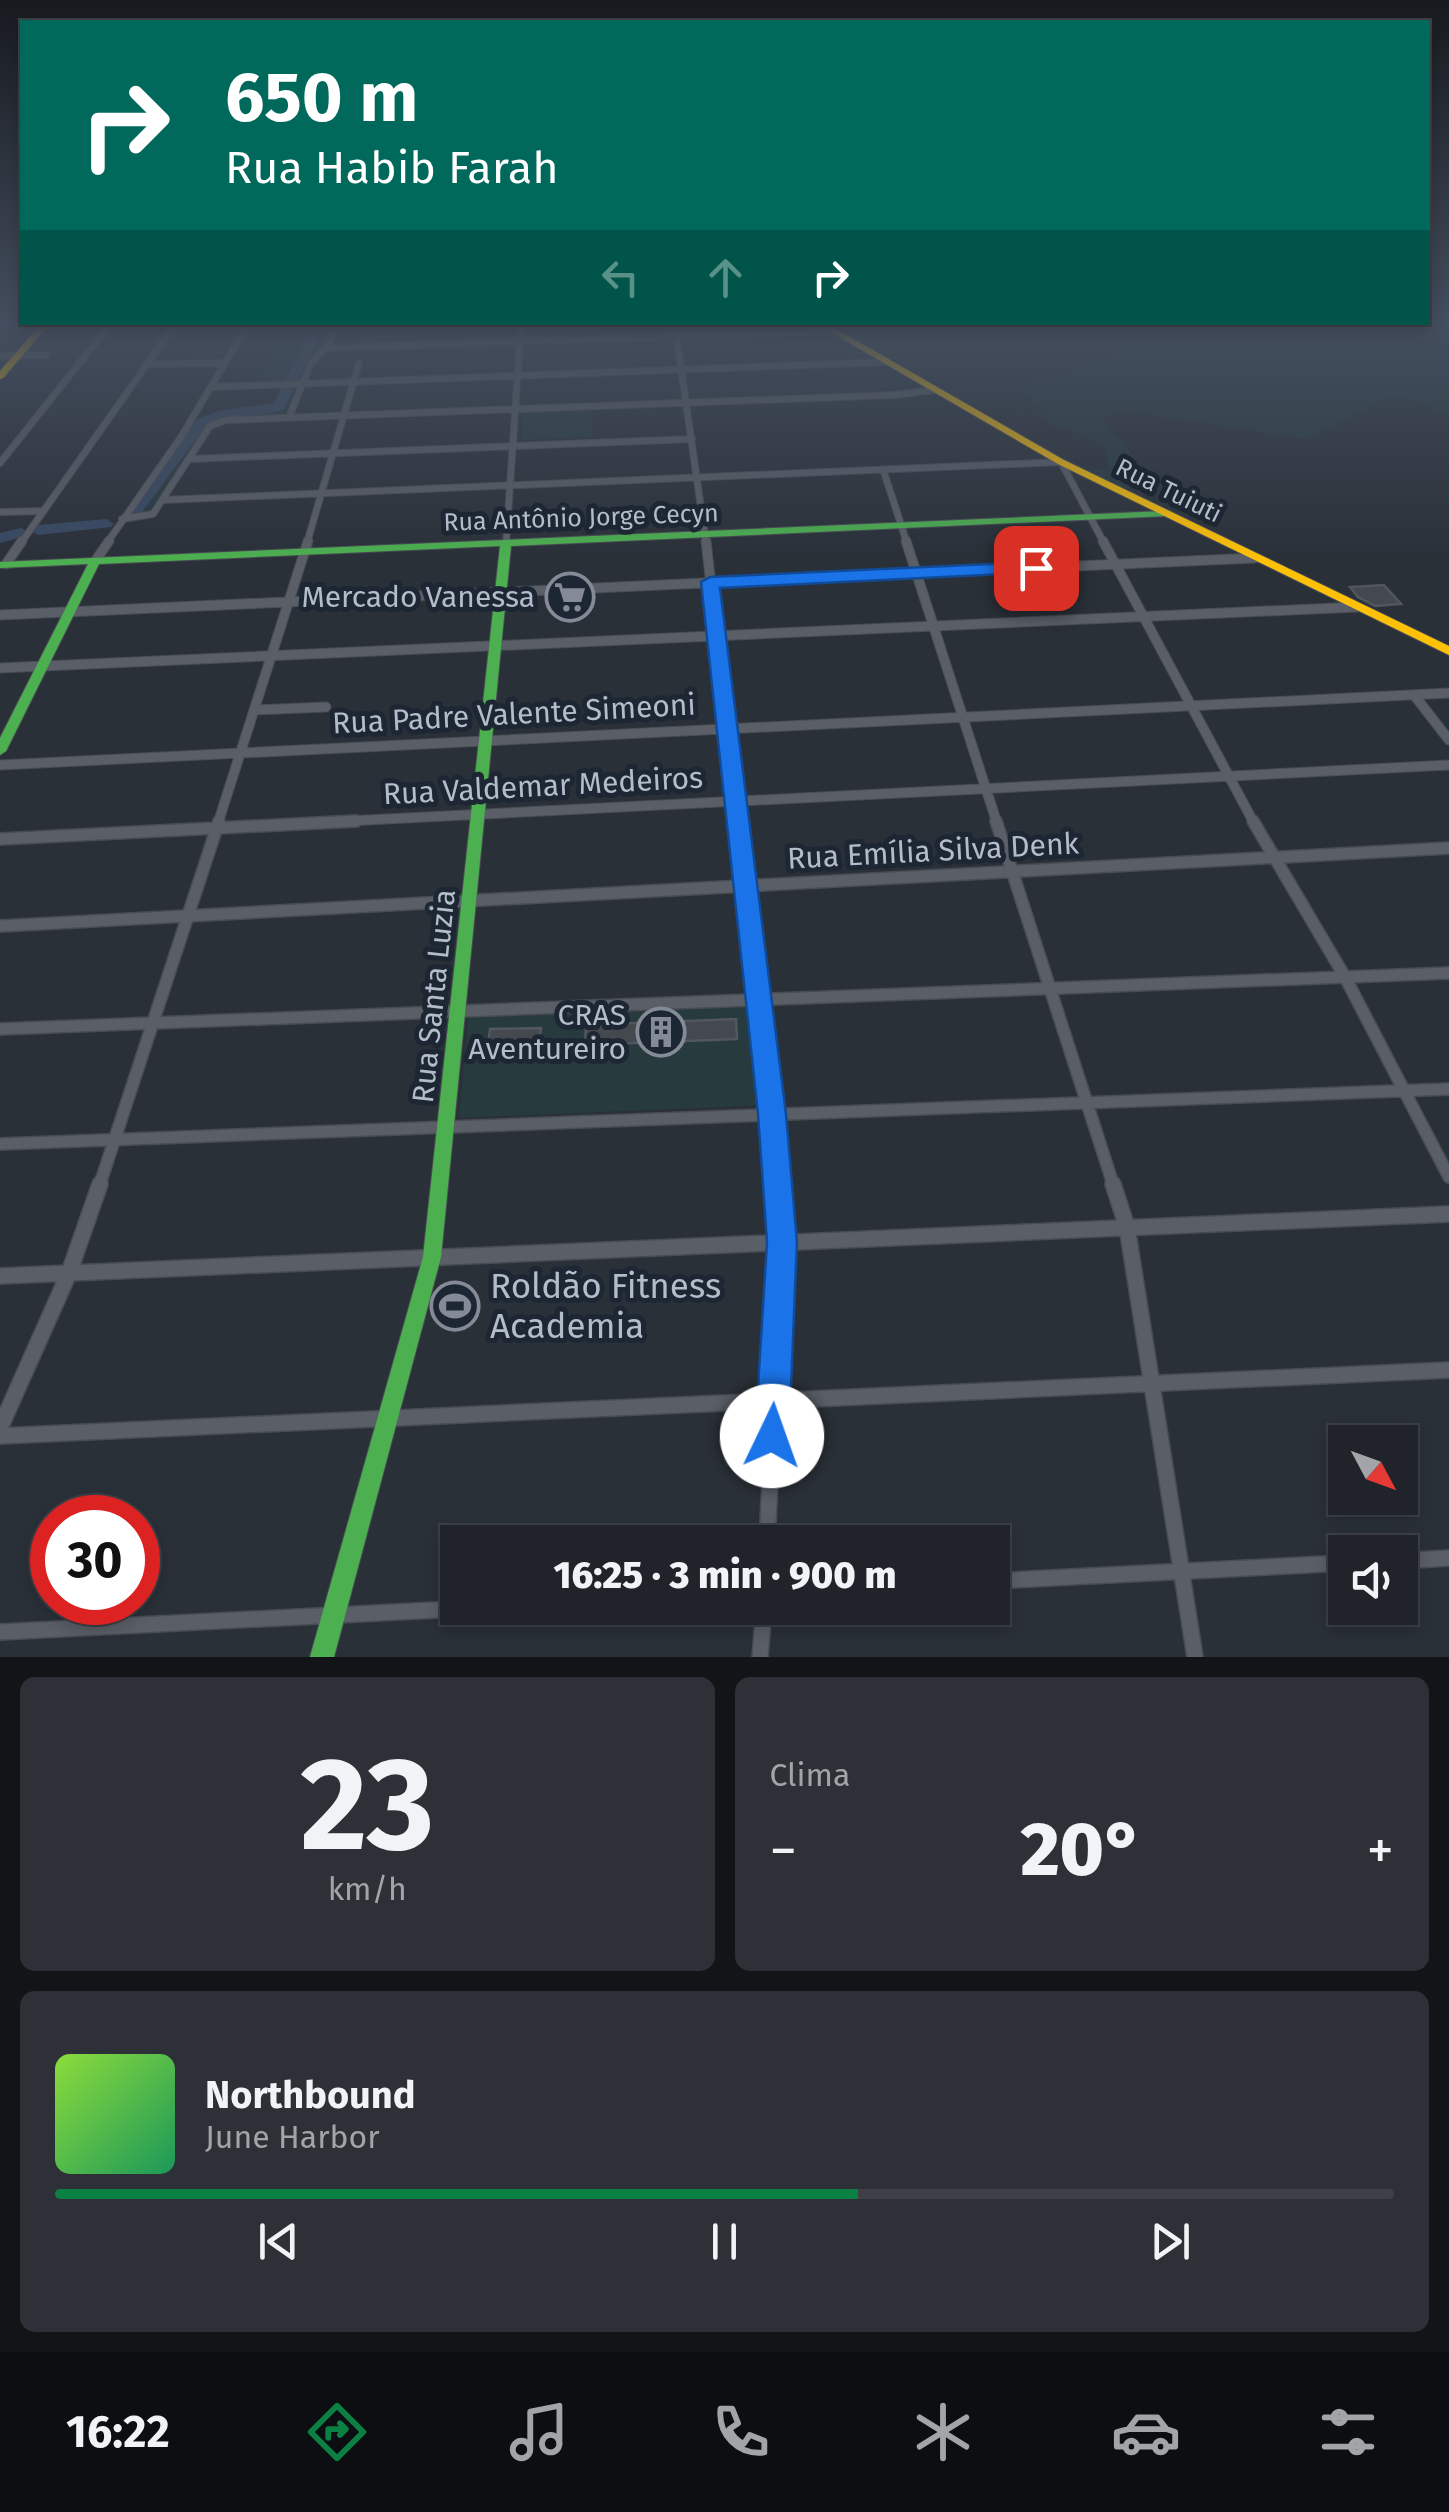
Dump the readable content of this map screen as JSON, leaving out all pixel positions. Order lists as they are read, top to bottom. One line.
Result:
{"streets":{"street":["Rua Tuiuti","Rua Antônio Jorge Cecyn","Rua Padre Valente Simeoni","Rua Valdemar Medeiros","Rua Emília Silva Denk","Rua Santa Luzia"]},"crossings":[["Rua Tuiuti","Rua Antônio Jorge Cecyn"],["Rua Antônio Jorge Cecyn","Rua Santa Luzia"],["Rua Padre Valente Simeoni","Rua Santa Luzia"],["Rua Valdemar Medeiros","Rua Santa Luzia"],["Rua Emília Silva Denk","Rua Santa Luzia"]],"places":{"supermarket":["Mercado Vanessa"],"building":["CRAS Aventureiro"],"sports":["Roldão Fitness Academia"]},"north":"bottom right","page":{"turn":["650 m","Rua Habib Farah"],"limit":"30","trip":"16:25 · 3 min · 900 m","tile":[["23","km/h"],"Clima"],"heat":["−","20°","+"],"song":["Northbound","June Harbor"],"tabs":"16:22"}}
